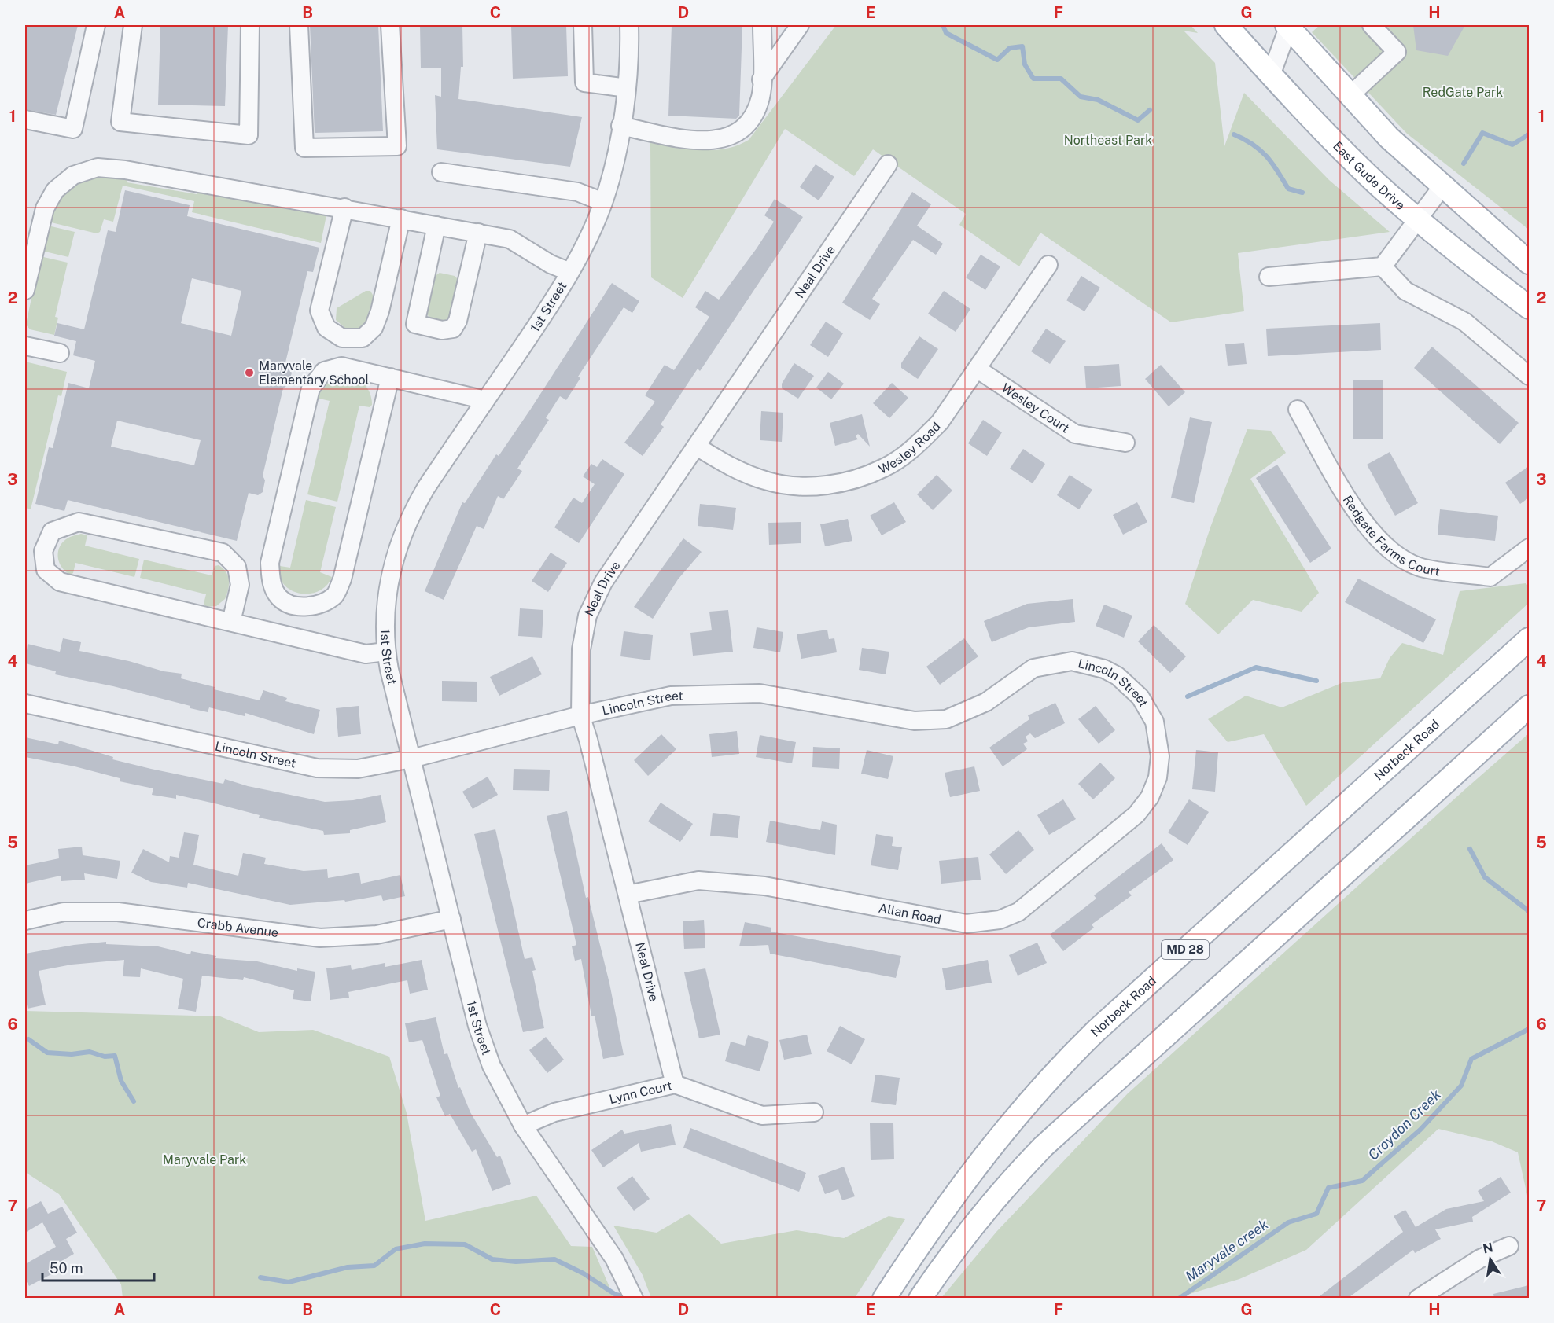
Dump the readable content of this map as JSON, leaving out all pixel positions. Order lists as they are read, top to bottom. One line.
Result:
{"streets":{"main road":["East Gude Drive","Norbeck Road","MD 28"],"street":["Neal Drive","1st Street","Wesley Court","Wesley Road","Redgate Farms Court","Lincoln Street","Allan Road","Crabb Avenue","Lynn Court"]},"crossings":[["Neal Drive","Wesley Road"],["Neal Drive","Lincoln Street"],["Neal Drive","Allan Road"],["Neal Drive","Lynn Court"],["1st Street","Lincoln Street"],["1st Street","Crabb Avenue"],["1st Street","Lynn Court"],["Wesley Court","Wesley Road"],["Lincoln Street","Allan Road"]],"water":["Croydon Creek","Maryvale creek"],"parks":["RedGate Park","Northeast Park","Maryvale Park"],"places":["Maryvale Elementary School"],"scale_bar":"50 m","north":"top","grid":{"columns":["A","B","C","D","E","F","G","H"],"rows":["1","2","3","4","5","6","7"]}}
